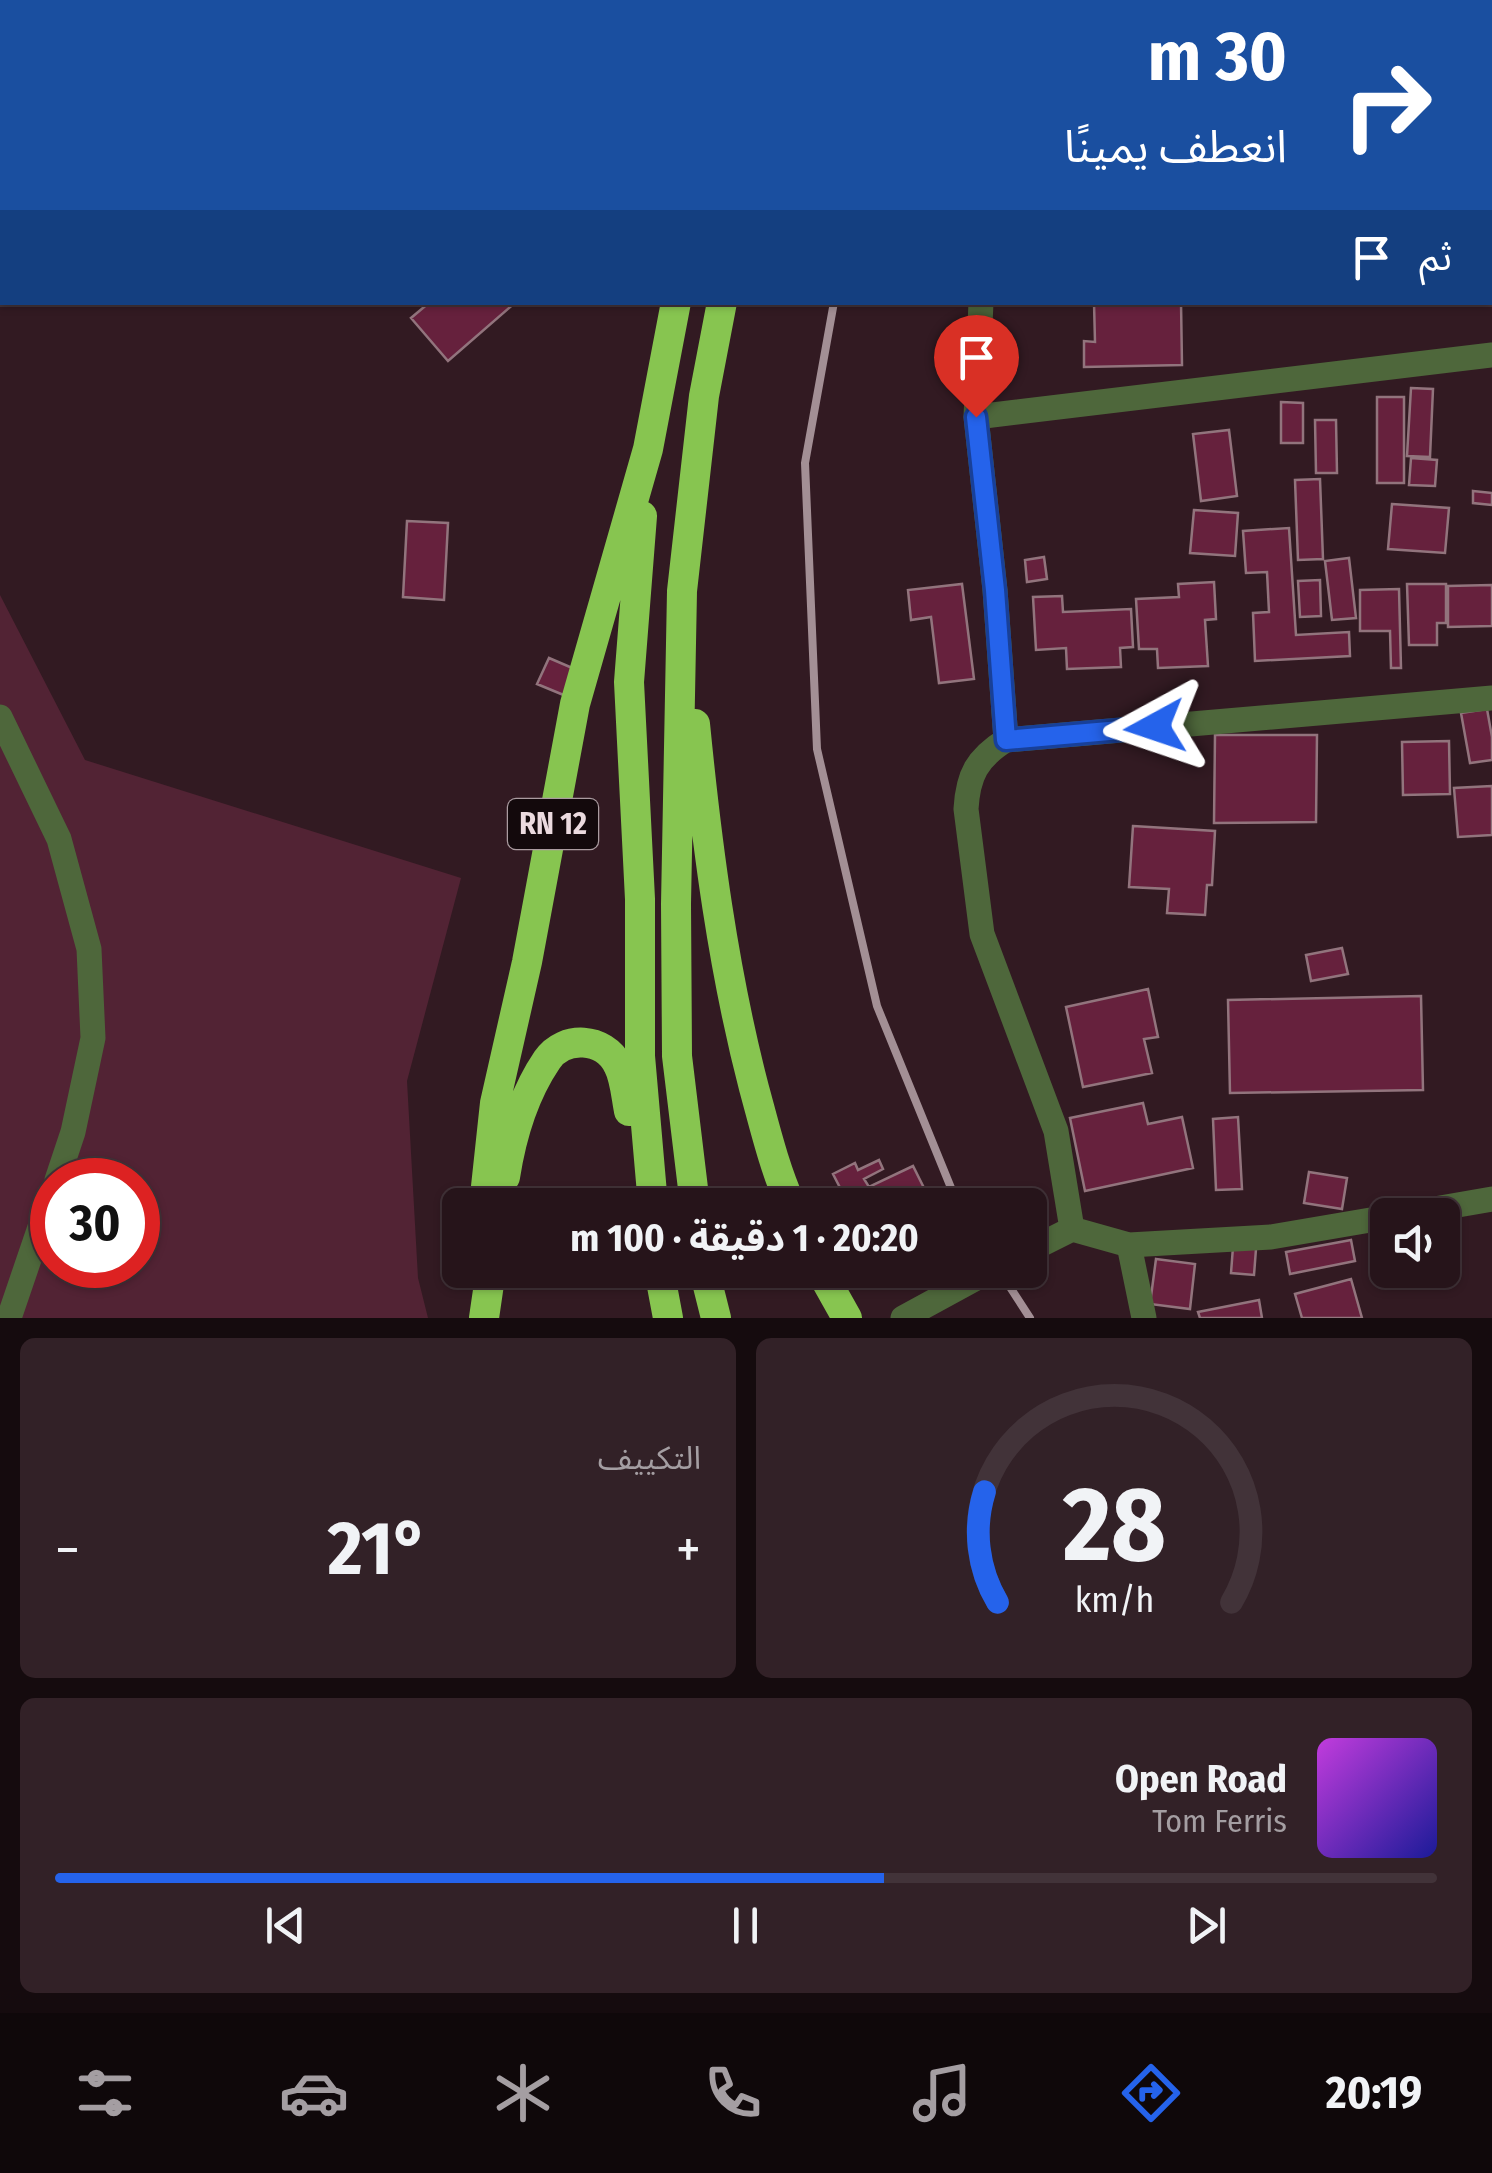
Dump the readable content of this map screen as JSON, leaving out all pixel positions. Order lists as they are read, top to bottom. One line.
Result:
{"streets":{"highway":["RN 12"]},"page":{"turn":["30 m","انعطف يمينًا"],"then":"ثم","limit":"30","trip":"20:20 · 1 دقيقة · 100 m","tile":"التكييف","heat":["−","21°","+"],"song":["Open Road","Tom Ferris"],"tabs":"20:19","gauge":["28","km/h"]}}
